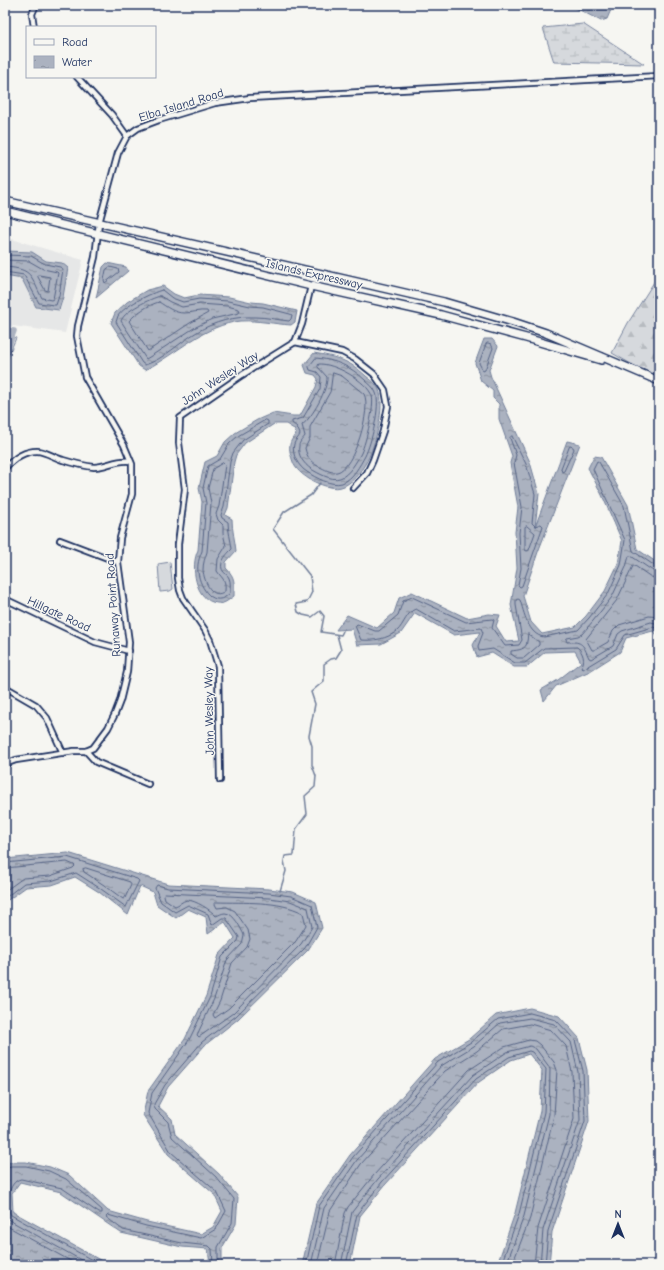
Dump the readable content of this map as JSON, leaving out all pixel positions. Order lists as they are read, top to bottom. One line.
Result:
{"streets":{"main road":["Islands Expressway"],"street":["Elba Island Road","John Wesley Way","Runaway Point Road","Hillgate Road"]},"crossings":[["Islands Expressway","Runaway Point Road"],["Runaway Point Road","Hillgate Road"]],"legend":["Road","Water"],"north":"top"}
